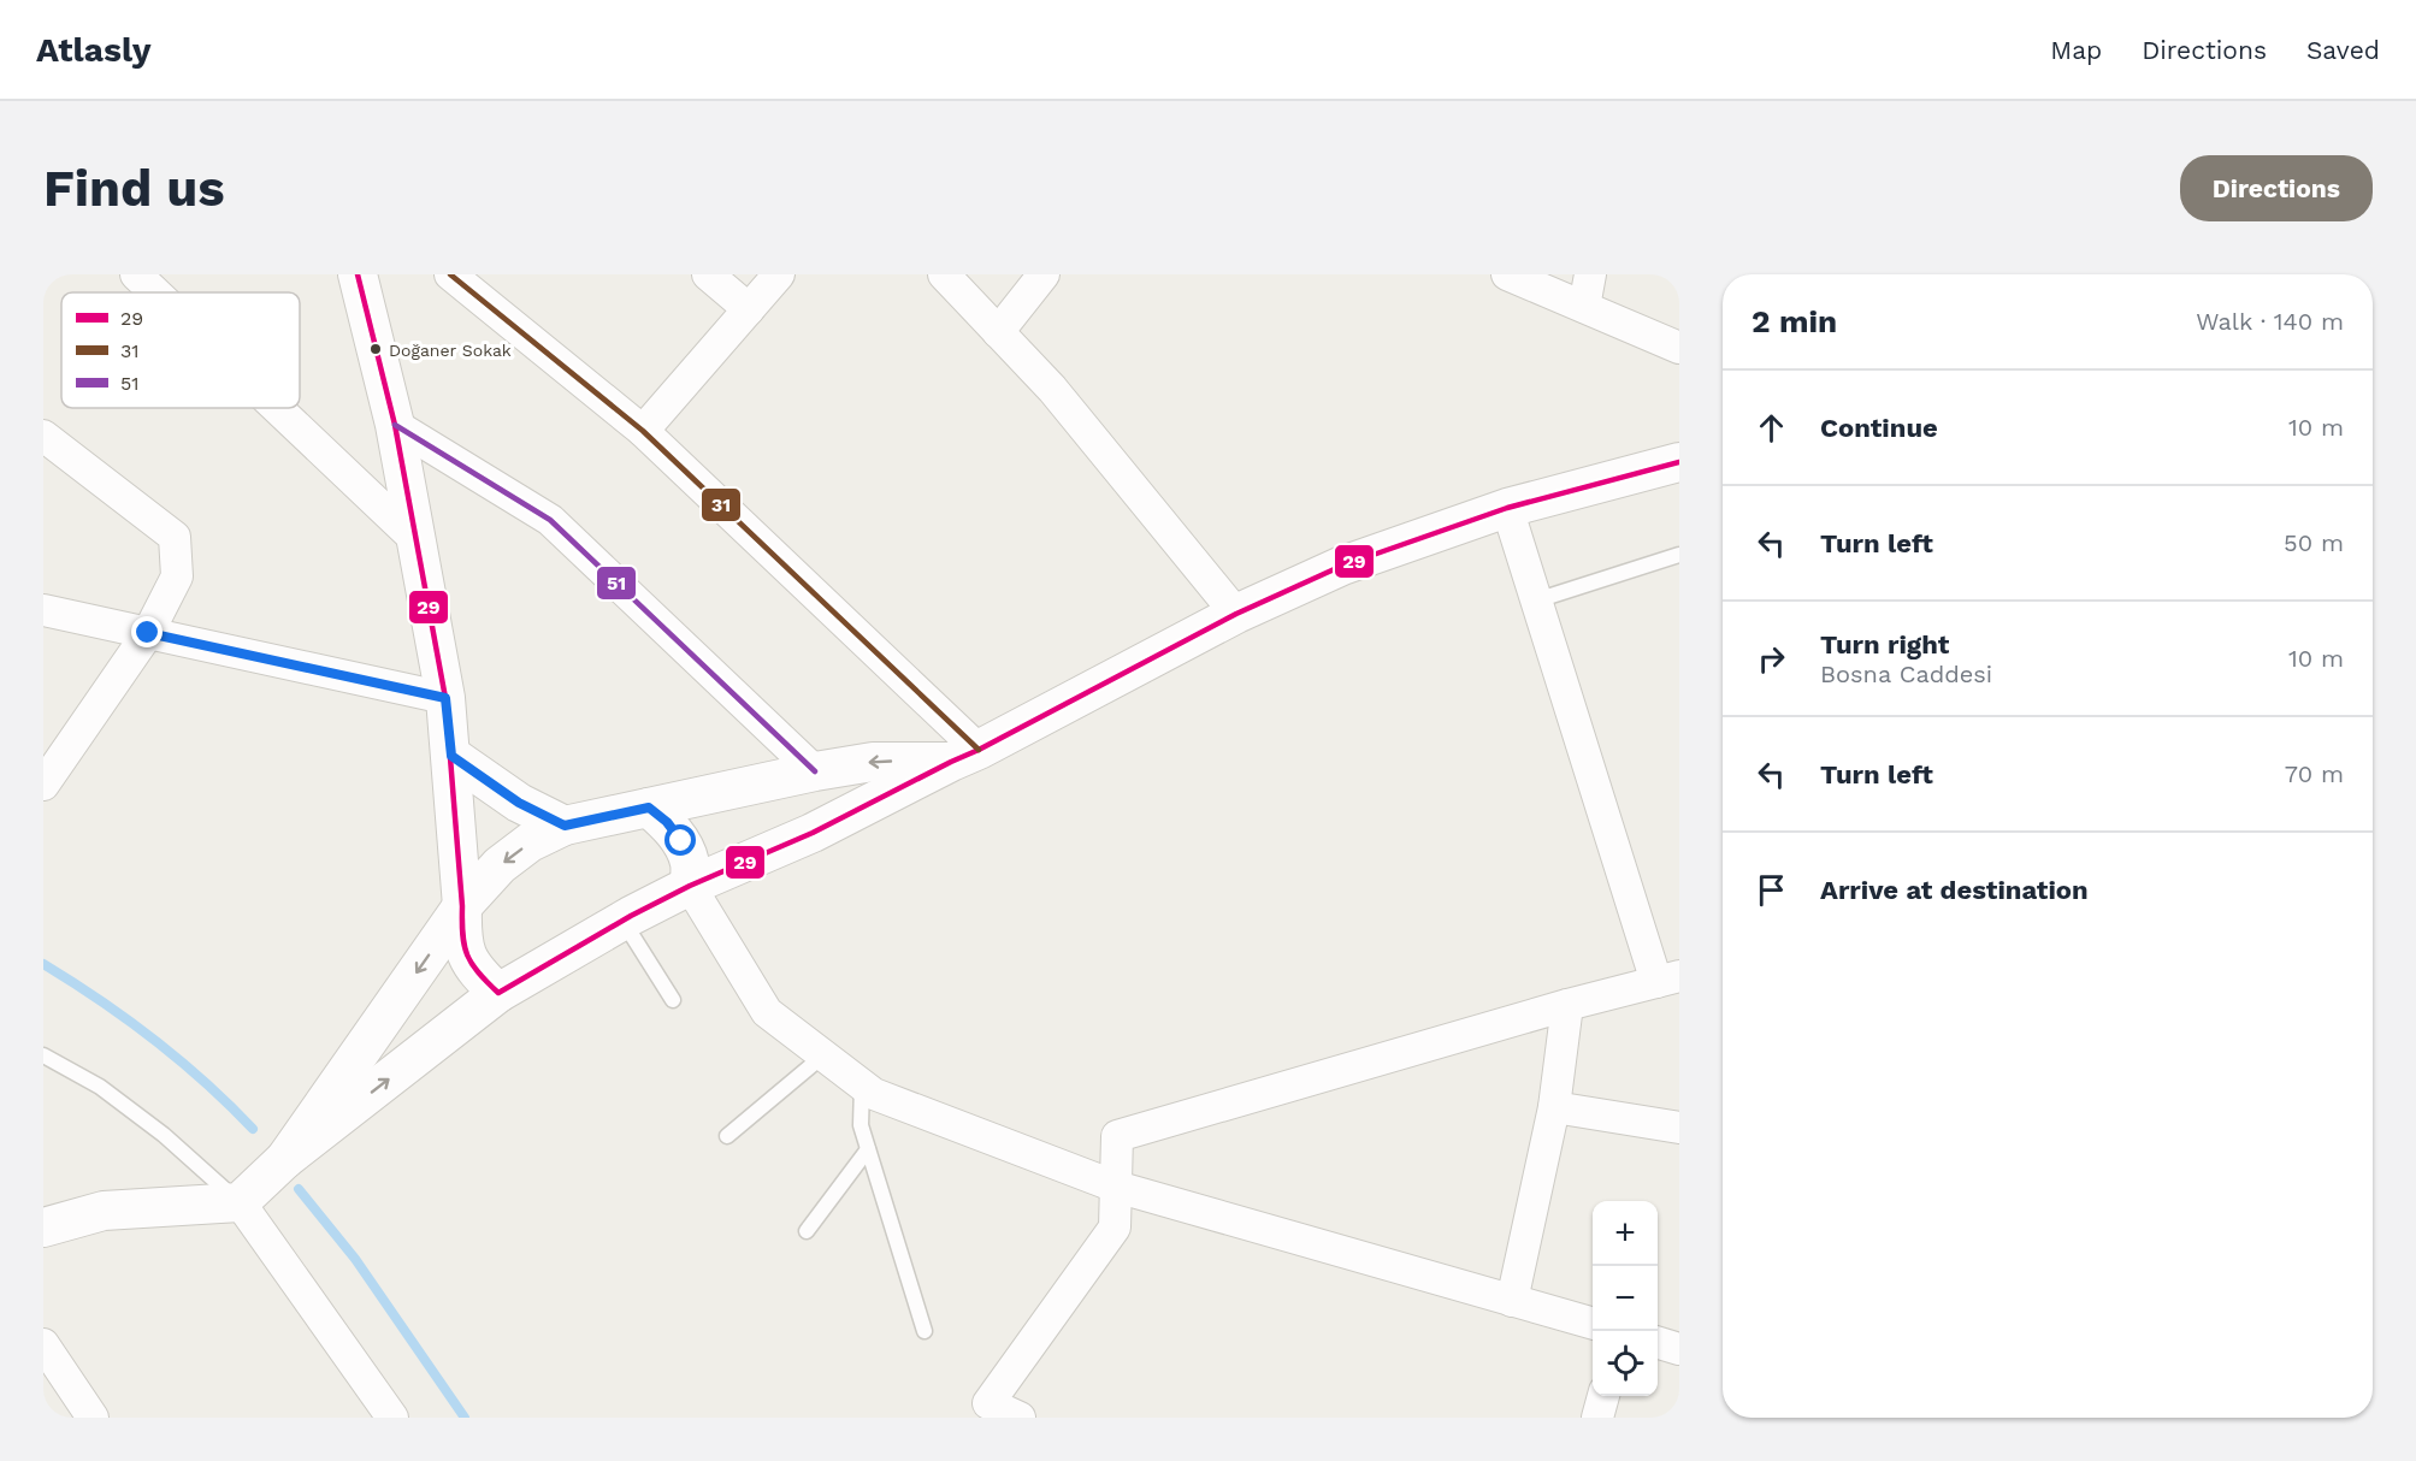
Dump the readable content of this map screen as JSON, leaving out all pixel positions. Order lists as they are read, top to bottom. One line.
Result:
{"places":["Doğaner Sokak"],"lines":["transit line 29","transit line 31","transit line 51"],"legend":["29","31","51"],"page":{"header":"Atlasly","nav":["Map","Directions","Saved"],"buttons":"Directions","title":"Find us","heading":["2 min","Walk · 140 m"],"list":[["Continue","10 m"],["Turn left","50 m"],["Turn right","Bosna Caddesi","10 m"],["Turn left","70 m"],"Arrive at destination"],"map_buttons":["+","−"]}}
